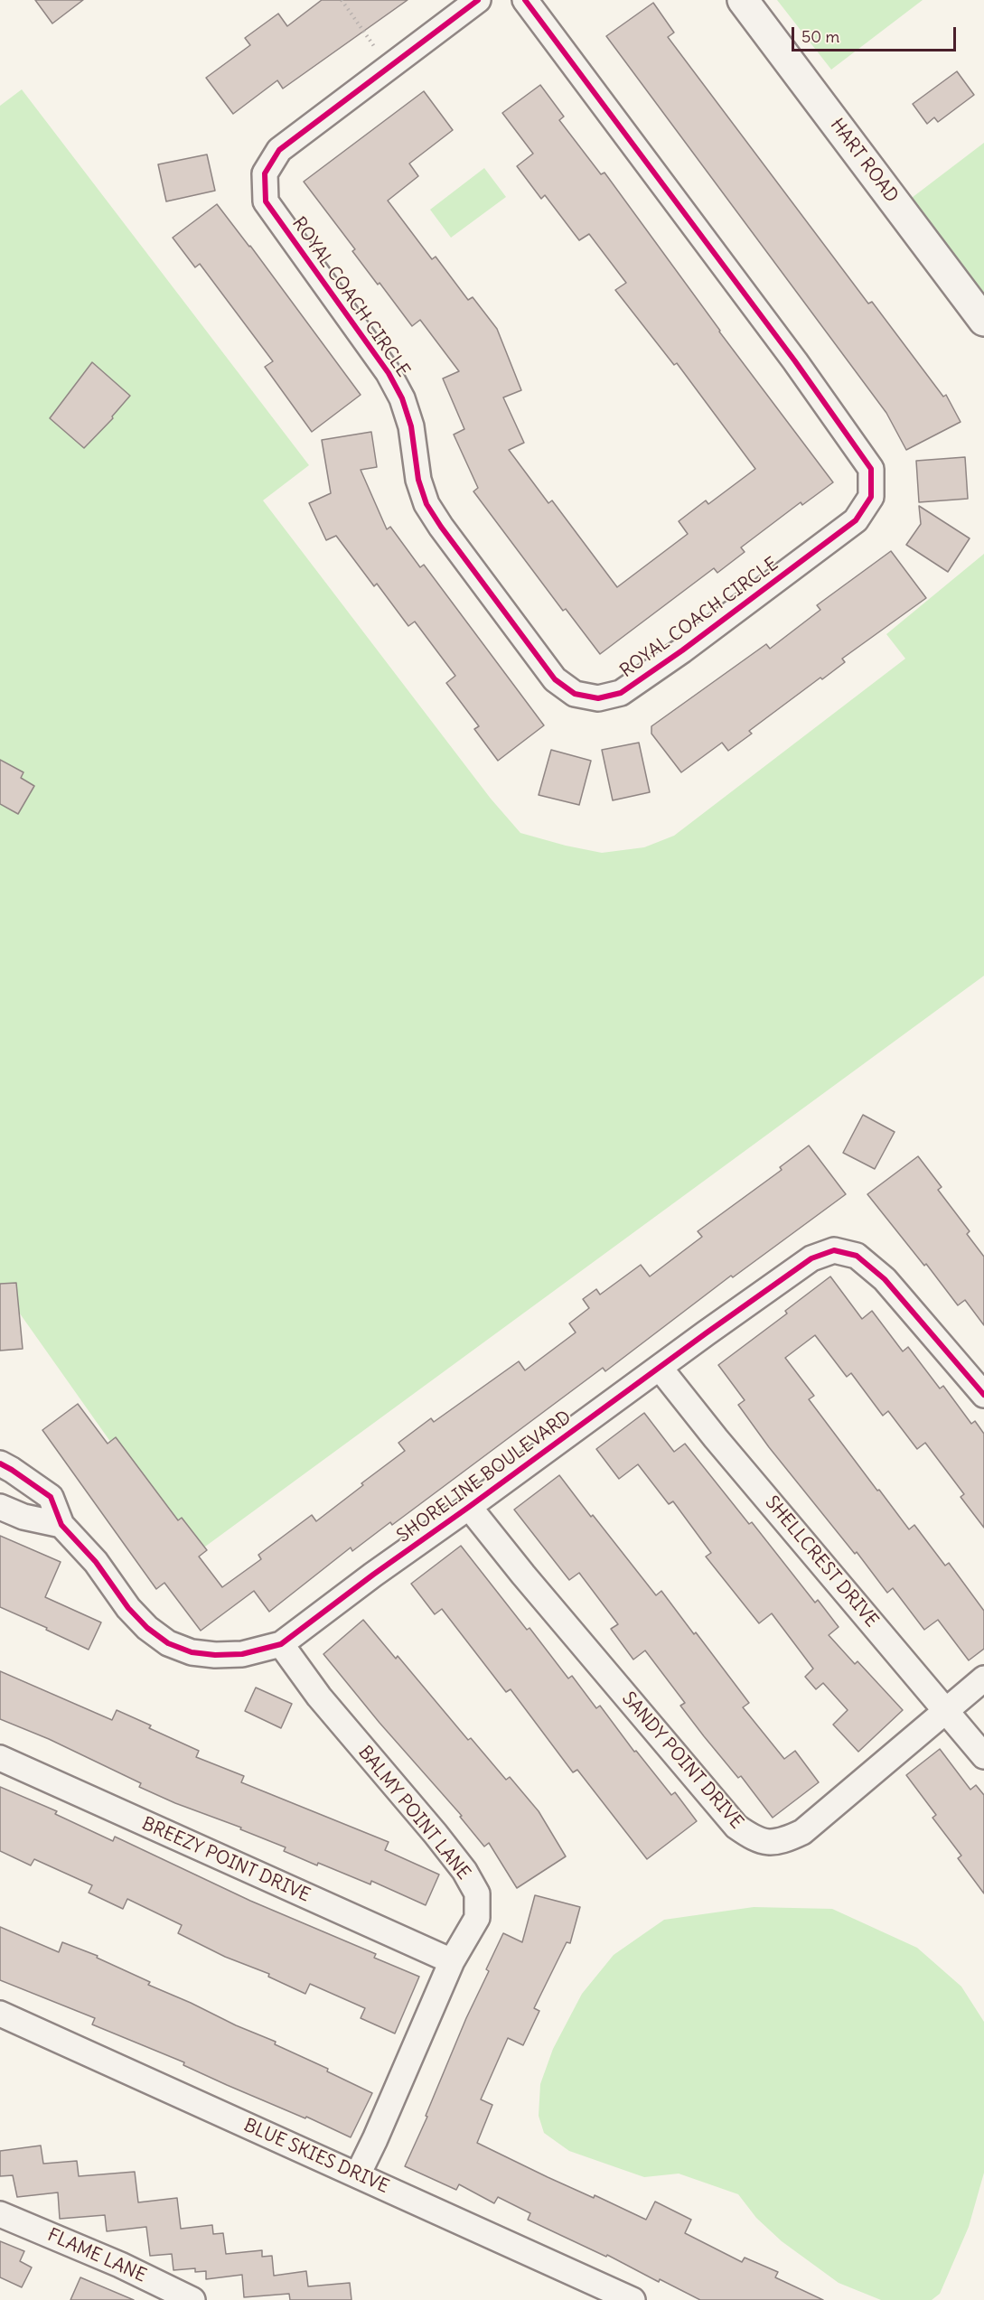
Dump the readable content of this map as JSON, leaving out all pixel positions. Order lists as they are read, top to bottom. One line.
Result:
{"streets":{"street":["HART ROAD","ROYAL COACH CIRCLE","SHORELINE BOULEVARD","SHELLCREST DRIVE","SANDY POINT DRIVE","BALMY POINT LANE","BREEZY POINT DRIVE","BLUE SKIES DRIVE","FLAME LANE"]},"crossings":[["SHORELINE BOULEVARD","SHELLCREST DRIVE"],["SHORELINE BOULEVARD","SANDY POINT DRIVE"],["SHORELINE BOULEVARD","BALMY POINT LANE"],["SHELLCREST DRIVE","SANDY POINT DRIVE"],["BALMY POINT LANE","BREEZY POINT DRIVE"],["BALMY POINT LANE","BLUE SKIES DRIVE"]],"scale_bar":"50 m"}
